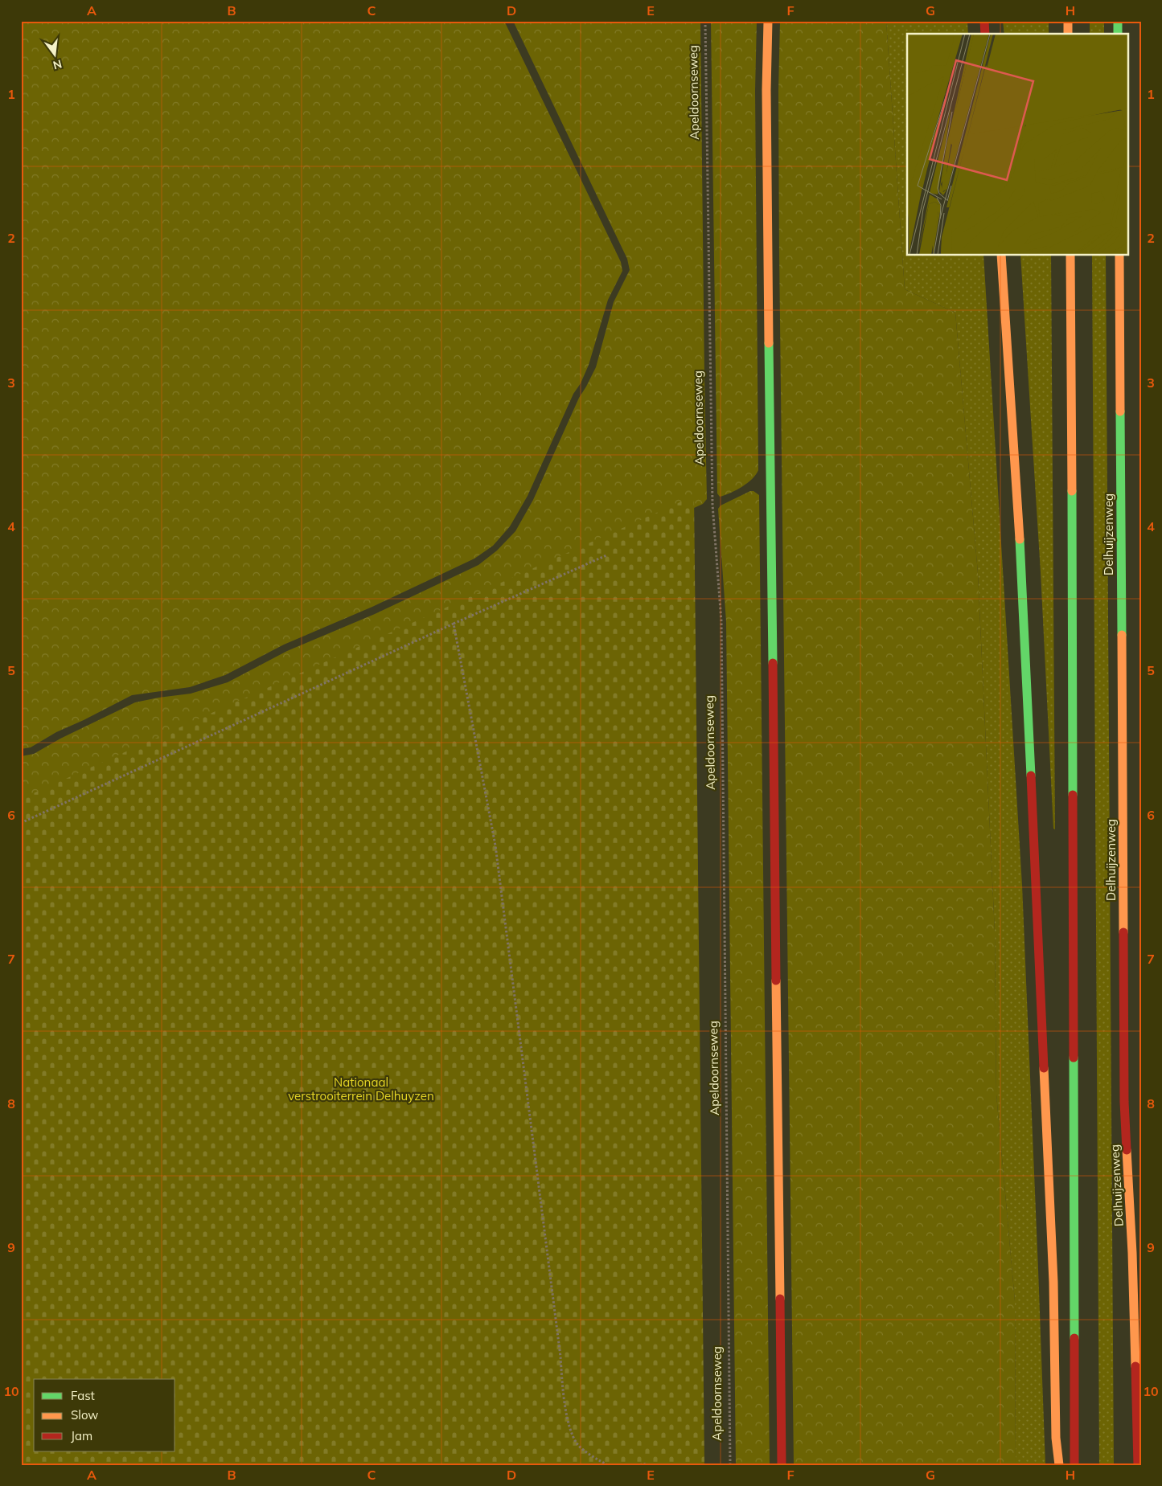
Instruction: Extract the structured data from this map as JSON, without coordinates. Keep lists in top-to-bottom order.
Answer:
{
  "streets": {
    "main road": ["Delhuijzenweg"],
    "path": ["Apeldoornseweg"]
  },
  "parks": ["Nationaal verstrooiterrein Delhuyzen"],
  "legend": ["Fast", "Slow", "Jam"],
  "north": "bottom",
  "grid": {
    "columns": [
      "A",
      "B",
      "C",
      "D",
      "E",
      "F",
      "G",
      "H"
    ],
    "rows": [
      "1",
      "2",
      "3",
      "4",
      "5",
      "6",
      "7",
      "8",
      "9",
      "10"
    ]
  }
}
